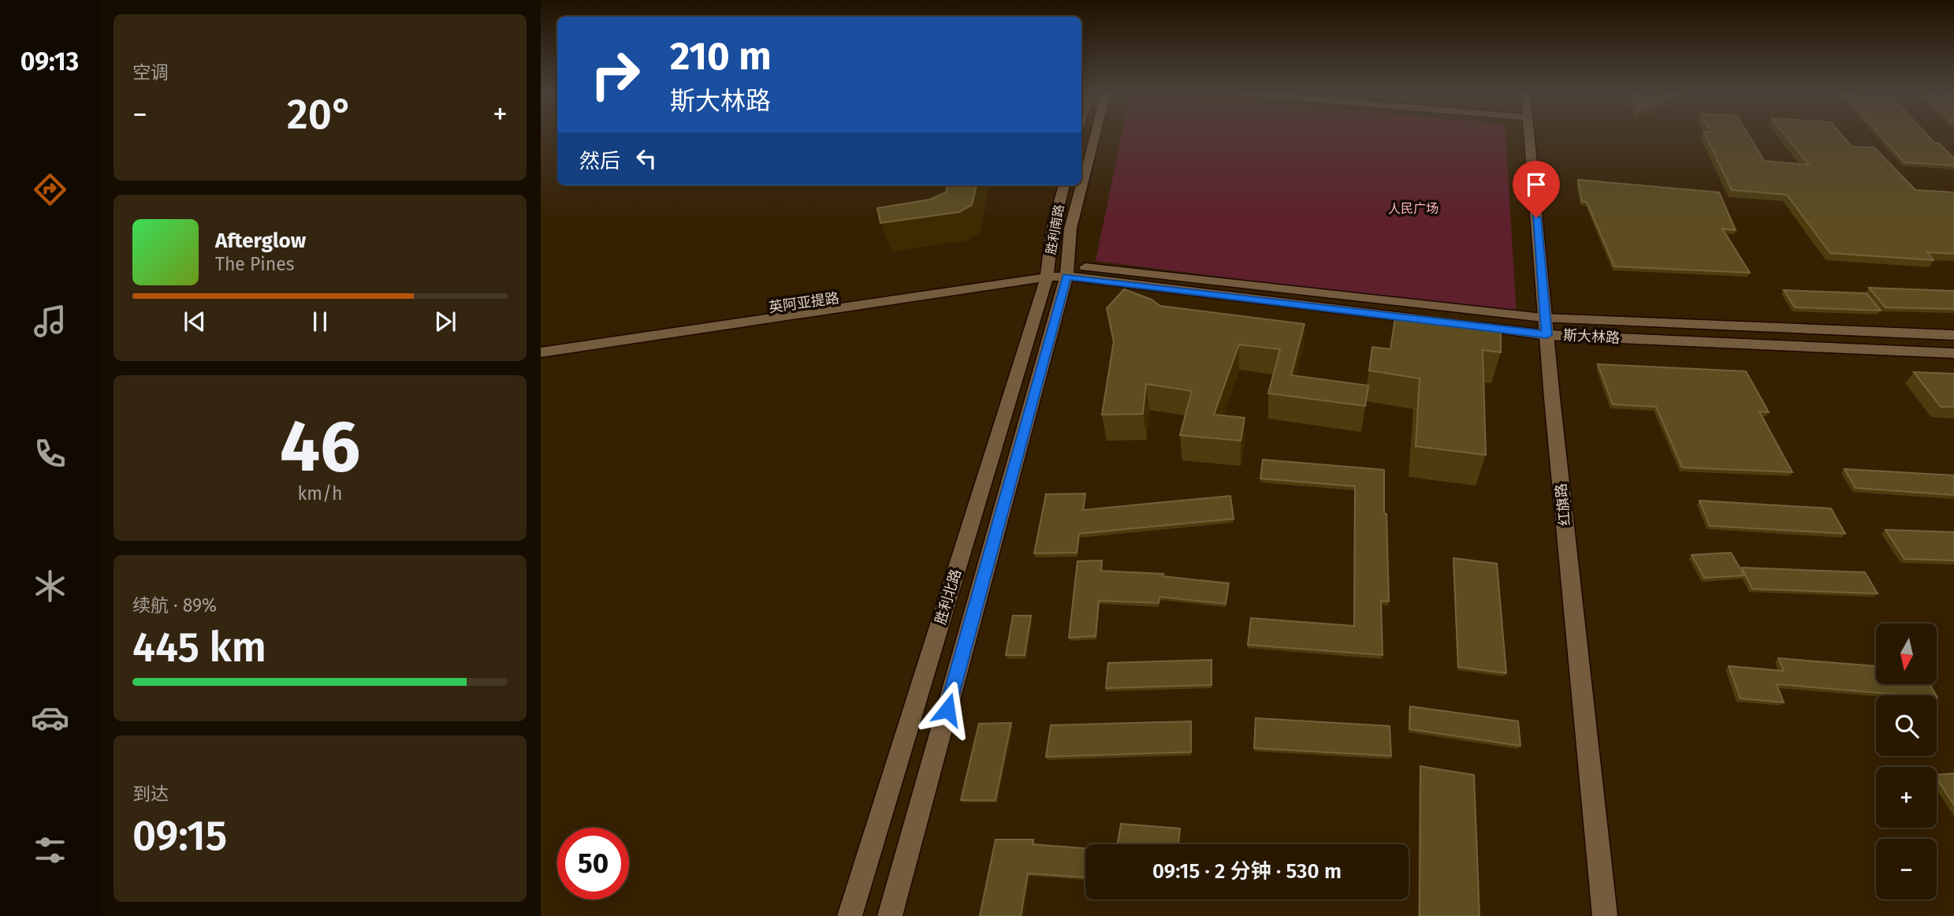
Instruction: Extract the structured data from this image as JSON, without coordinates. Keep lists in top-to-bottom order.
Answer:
{
  "streets": {
    "main road": [
      "胜利南路",
      "英阿亚提路",
      "斯大林路",
      "红旗路",
      "胜利北路"
    ]
  },
  "crossings": [
    ["胜利南路", "英阿亚提路"],
    ["胜利南路", "斯大林路"],
    ["胜利南路", "胜利北路"],
    ["英阿亚提路", "斯大林路"],
    ["英阿亚提路", "胜利北路"],
    ["斯大林路", "红旗路"],
    ["斯大林路", "胜利北路"]
  ],
  "parks": ["人民广场"],
  "north": "bottom",
  "page": {
    "tabs": "09:13",
    "tile": [
      "空调",
      ["46", "km/h"],
      ["续航 · 89%", "445 km"],
      ["到达", "09:15"]
    ],
    "turn": ["210 m", "斯大林路"],
    "heat": ["−", "20°", "+"],
    "then": "然后",
    "song": ["Afterglow", "The Pines"],
    "map_buttons": ["+", "−"],
    "limit": "50",
    "trip": "09:15 · 2 分钟 · 530 m"
  }
}
